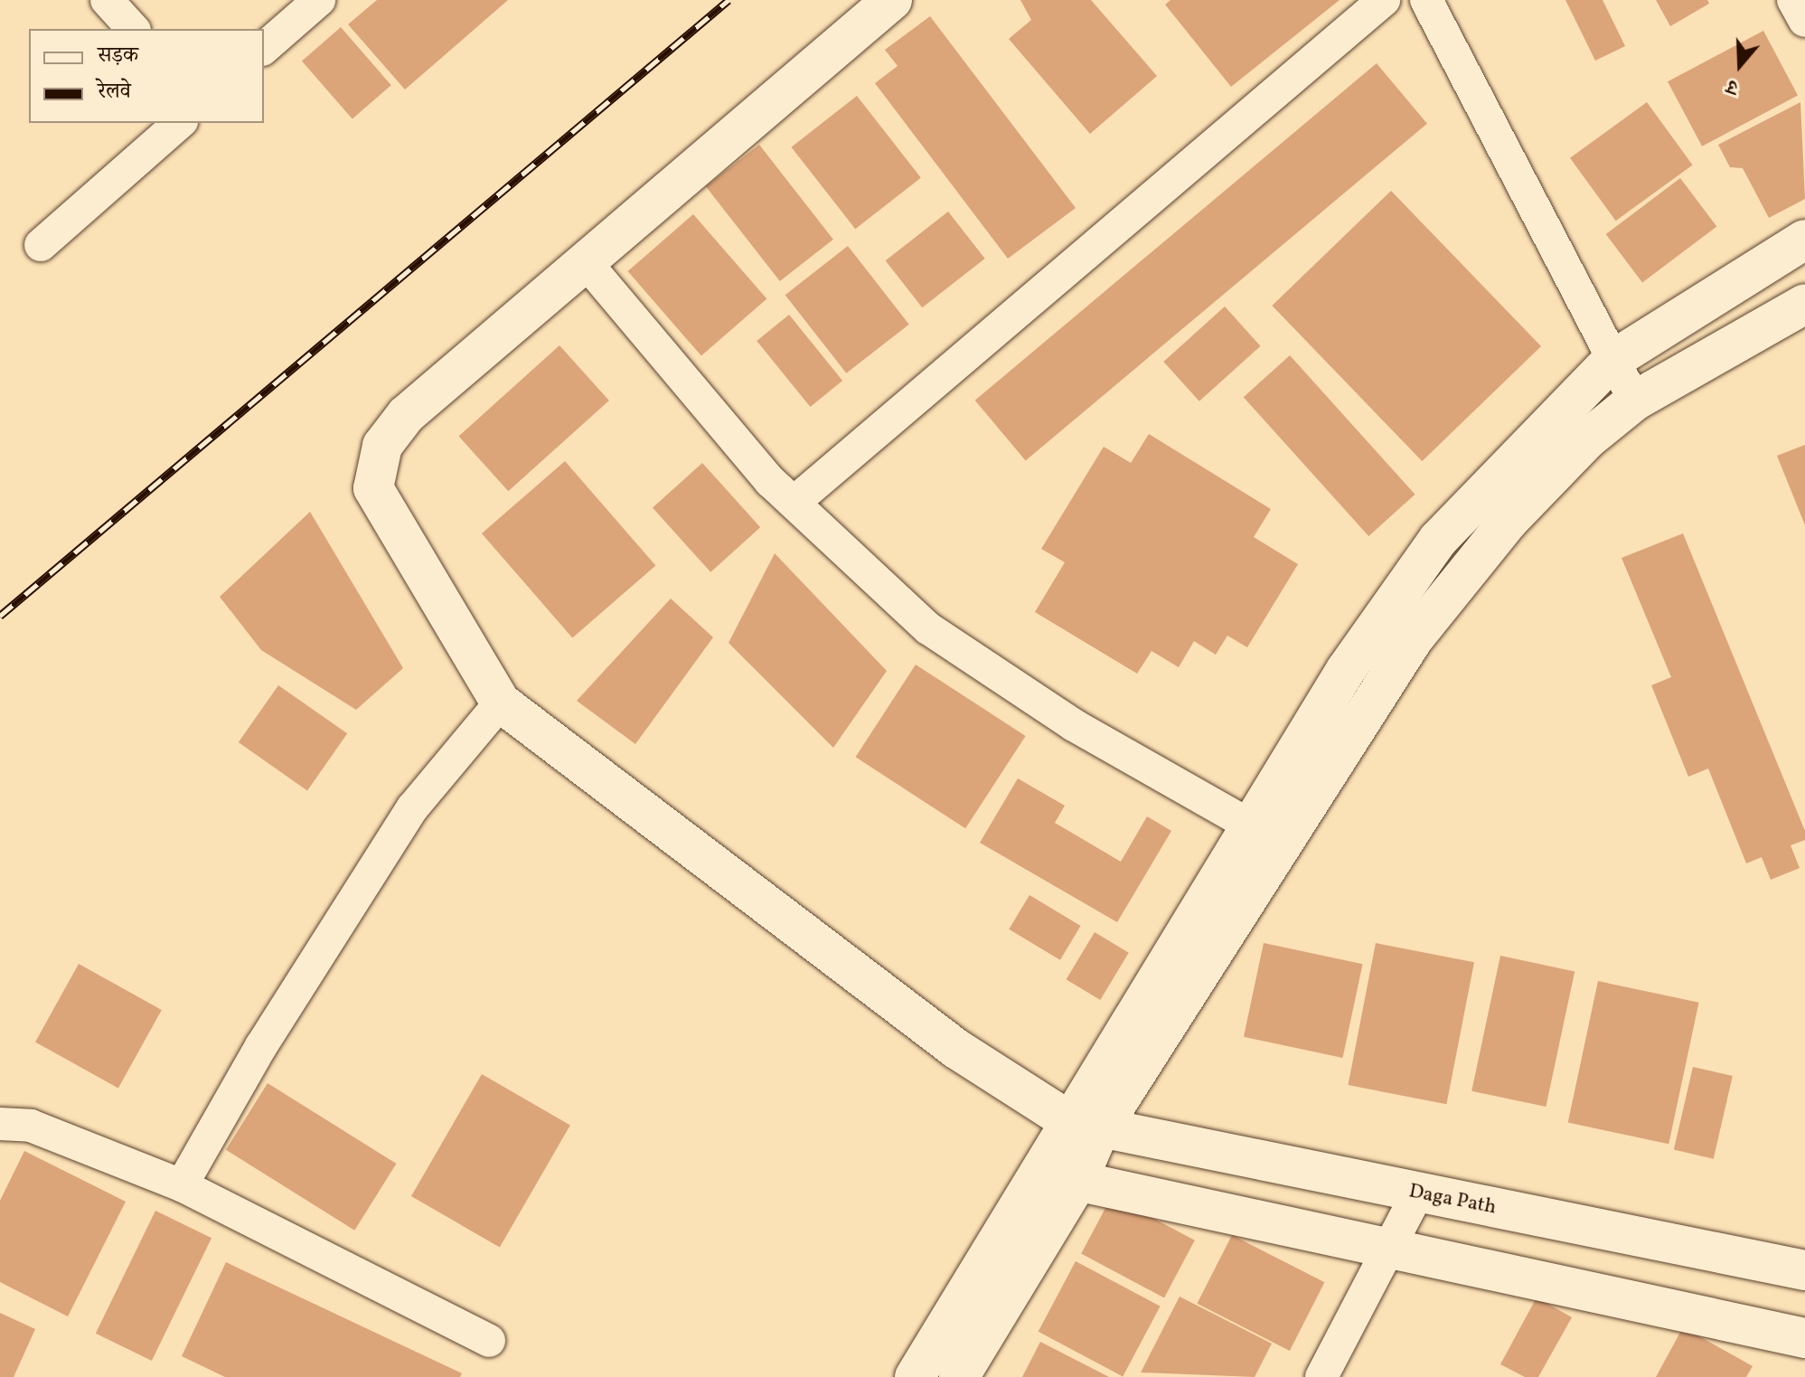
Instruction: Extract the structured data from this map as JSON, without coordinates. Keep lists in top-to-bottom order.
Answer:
{
  "streets": {
    "street": ["Daga Path"]
  },
  "legend": ["सड़क", "रेलवे"],
  "north": "bottom"
}
